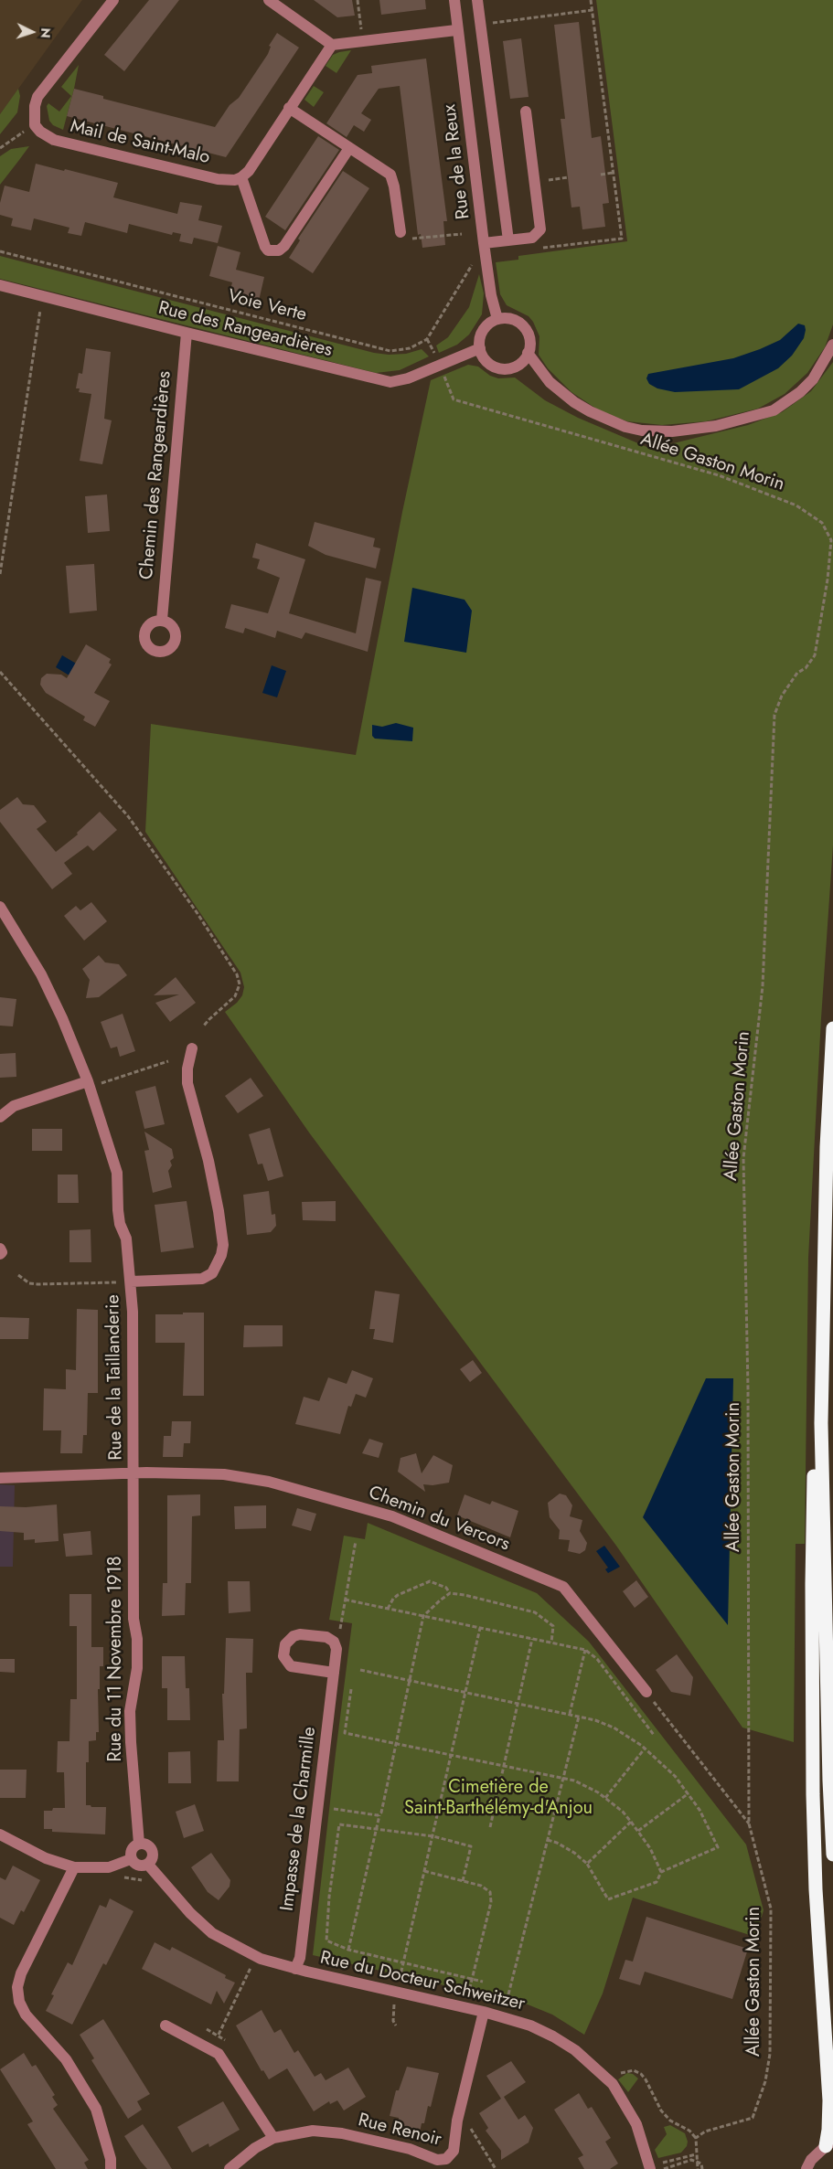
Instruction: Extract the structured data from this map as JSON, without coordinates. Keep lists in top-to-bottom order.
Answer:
{
  "streets": {
    "street": [
      "Mail de Saint-Malo",
      "Rue de la Reux",
      "Rue des Rangeardières",
      "Chemin des Rangeardières",
      "Rue de la Taillanderie",
      "Chemin du Vercors",
      "Rue du 11 Novembre 1918",
      "Impasse de la Charmille",
      "Rue du Docteur Schweitzer",
      "Rue Renoir"
    ],
    "path": ["Voie Verte", "Allée Gaston Morin"]
  },
  "crossings": [
    ["Rue de la Reux", "Voie Verte"],
    ["Rue de la Reux", "Rue des Rangeardières"],
    ["Rue des Rangeardières", "Chemin des Rangeardières"],
    ["Rue de la Taillanderie", "Chemin du Vercors"],
    ["Rue de la Taillanderie", "Rue du 11 Novembre 1918"],
    ["Chemin du Vercors", "Rue du 11 Novembre 1918"],
    ["Rue du 11 Novembre 1918", "Rue du Docteur Schweitzer"],
    ["Impasse de la Charmille", "Rue du Docteur Schweitzer"],
    ["Rue du Docteur Schweitzer", "Rue Renoir"]
  ],
  "parks": ["Cimetière de Saint-Barthélémy-d'Anjou"],
  "north": "right"
}
